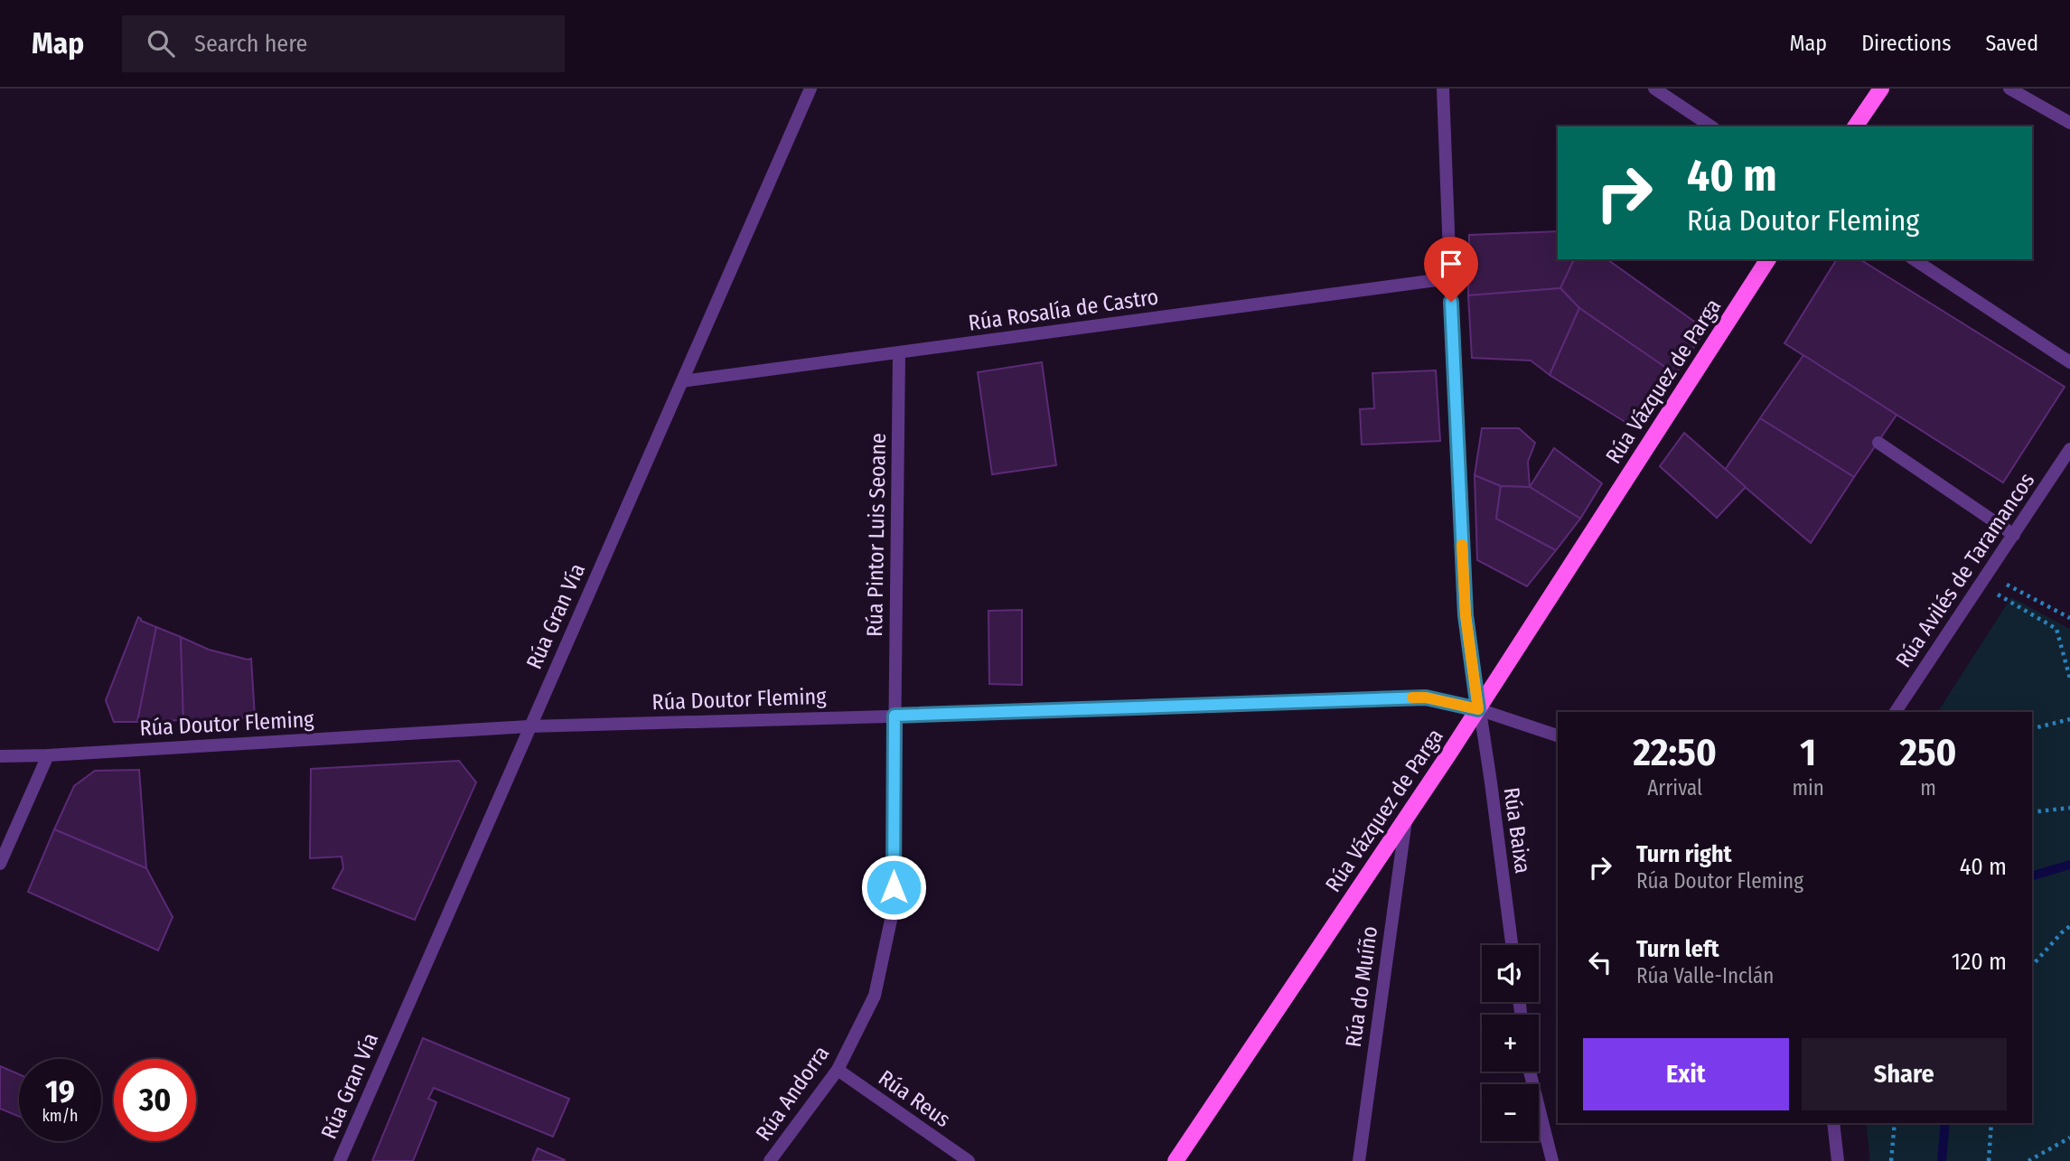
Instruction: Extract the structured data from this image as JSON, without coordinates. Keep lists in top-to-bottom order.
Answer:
{
  "streets": {
    "main road": ["Rúa Vázquez de Parga"],
    "street": [
      "Rúa Rosalía de Castro",
      "Rúa Pintor Luis Seoane",
      "Rúa Avilés de Taramancos",
      "Rúa Gran Vía",
      "Rúa Doutor Fleming",
      "Rúa Baixa",
      "Rúa do Muíño",
      "Rúa Andorra",
      "Rúa Reus"
    ]
  },
  "crossings": [
    ["Rúa Rosalía de Castro", "Rúa Pintor Luis Seoane"],
    ["Rúa Rosalía de Castro", "Rúa Gran Vía"],
    ["Rúa Rosalía de Castro", "Rúa Baixa"],
    ["Rúa Vázquez de Parga", "Rúa Doutor Fleming"],
    ["Rúa Vázquez de Parga", "Rúa Baixa"],
    ["Rúa Vázquez de Parga", "Rúa do Muíño"],
    ["Rúa Pintor Luis Seoane", "Rúa Doutor Fleming"],
    ["Rúa Pintor Luis Seoane", "Rúa Andorra"],
    ["Rúa Gran Vía", "Rúa Doutor Fleming"],
    ["Rúa Doutor Fleming", "Rúa Baixa"],
    ["Rúa Doutor Fleming", "Rúa Andorra"],
    ["Rúa Andorra", "Rúa Reus"]
  ],
  "page": {
    "header": "Map",
    "search": "Search here",
    "nav": ["Map", "Directions", "Saved"],
    "turn": ["40 m", "Rúa Doutor Fleming"],
    "eta": [
      "22:50",
      "Arrival",
      "1",
      "min",
      "250",
      "m"
    ],
    "list": [
      {
        "name": "Turn right",
        "note": "Rúa Doutor Fleming",
        "value": "40 m"
      },
      {
        "name": "Turn left",
        "note": "Rúa Valle-Inclán",
        "value": "120 m"
      }
    ],
    "map_buttons": ["+", "−"],
    "buttons": ["Exit", "Share"],
    "speed": "19 km/h",
    "limit": "30"
  }
}
